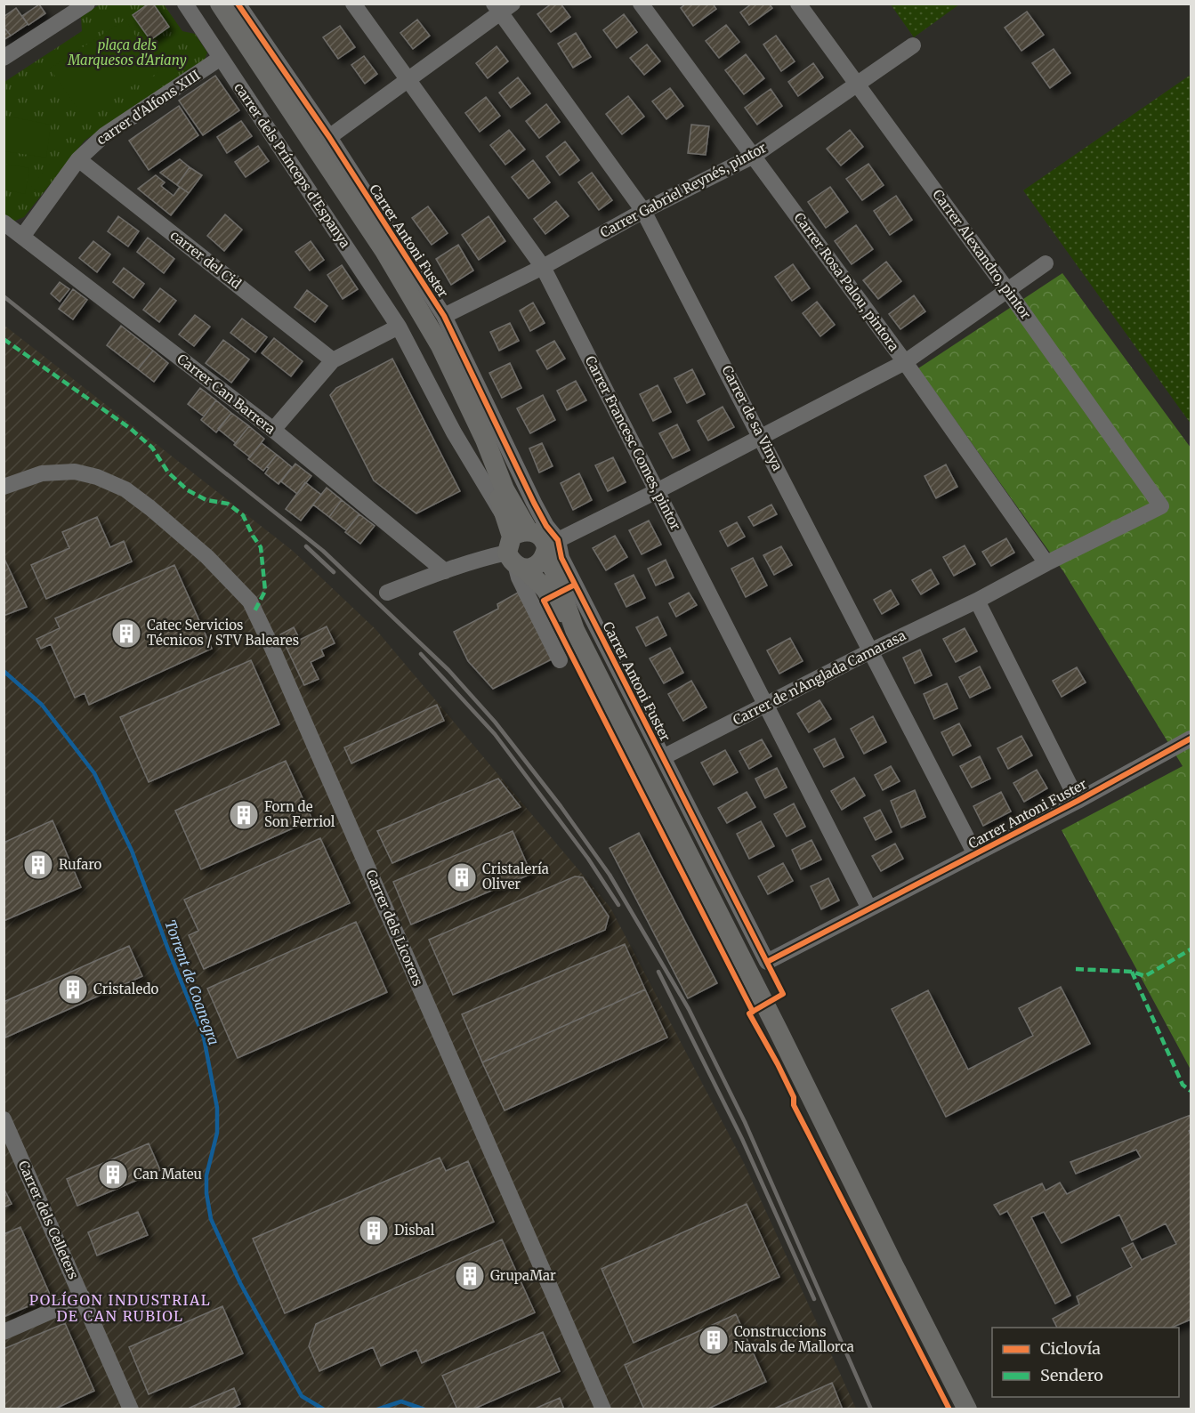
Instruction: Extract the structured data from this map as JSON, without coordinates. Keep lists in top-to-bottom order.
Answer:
{
  "streets": {
    "street": [
      "carrer d'Alfons XIII",
      "carrer dels Prínceps d'Espanya",
      "Carrer Gabriel Reynés, pintor",
      "Carrer Antoni Fuster",
      "Carrer Alexandro, pintor",
      "carrer del Cid",
      "Carrer Rosa Palou, pintora",
      "Carrer Can Barrera",
      "Carrer de sa Vinya",
      "Carrer Francesc Comes, pintor",
      "Carrer de n'Anglada Camarasa",
      "Carrer dels Licorers",
      "Carrer dels Celleters"
    ]
  },
  "crossings": [
    ["carrer d'Alfons XIII", "carrer dels Prínceps d'Espanya"],
    ["carrer d'Alfons XIII", "carrer del Cid"],
    ["carrer d'Alfons XIII", "Carrer Can Barrera"],
    ["Carrer Gabriel Reynés, pintor", "Carrer Antoni Fuster"],
    ["Carrer Gabriel Reynés, pintor", "Carrer Alexandro, pintor"],
    ["Carrer Gabriel Reynés, pintor", "Carrer Rosa Palou, pintora"],
    ["Carrer Gabriel Reynés, pintor", "Carrer de sa Vinya"],
    ["Carrer Gabriel Reynés, pintor", "Carrer Francesc Comes, pintor"],
    ["Carrer Antoni Fuster", "Carrer de sa Vinya"],
    ["Carrer Antoni Fuster", "Carrer Francesc Comes, pintor"],
    ["Carrer Antoni Fuster", "Carrer de n'Anglada Camarasa"],
    ["Carrer Alexandro, pintor", "Carrer de n'Anglada Camarasa"],
    ["Carrer Rosa Palou, pintora", "Carrer de n'Anglada Camarasa"],
    ["Carrer de sa Vinya", "Carrer de n'Anglada Camarasa"],
    ["Carrer Francesc Comes, pintor", "Carrer de n'Anglada Camarasa"]
  ],
  "districts": ["POLÍGON INDUSTRIAL DE CAN RUBIOL"],
  "water": ["Torrent de Coanegra"],
  "parks": ["plaça dels Marquesos d'Ariany"],
  "places": {
    "building": [
      "Catec Servicios Técnicos / STV Baleares",
      "Forn de Son Ferriol",
      "Rufaro",
      "Cristalería Oliver",
      "Cristaledo",
      "Can Mateu",
      "Disbal",
      "GrupaMar",
      "Construccions Navals de Mallorca"
    ]
  },
  "legend": ["Ciclovía", "Sendero"]
}
